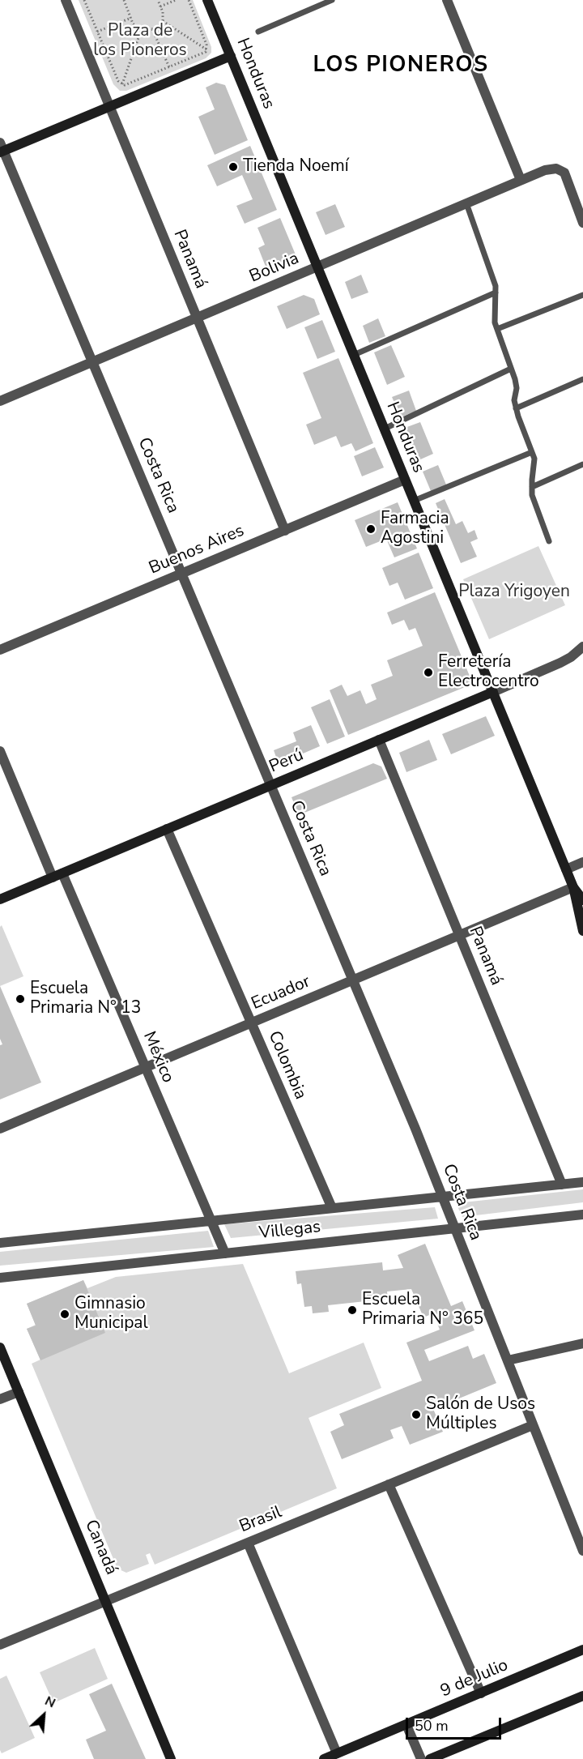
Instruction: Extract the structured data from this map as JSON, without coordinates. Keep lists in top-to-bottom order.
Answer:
{
  "streets": {
    "main road": [
      "Honduras",
      "Perú",
      "Canadá",
      "9 de Julio"
    ],
    "street": [
      "Panamá",
      "Bolivia",
      "Costa Rica",
      "Buenos Aires",
      "Ecuador",
      "México",
      "Colombia",
      "Villegas",
      "Brasil"
    ]
  },
  "crossings": [
    ["Honduras", "Bolivia"],
    ["Honduras", "Buenos Aires"],
    ["Honduras", "Perú"],
    ["Honduras", "Ecuador"],
    ["Panamá", "Bolivia"],
    ["Panamá", "Buenos Aires"],
    ["Panamá", "Perú"],
    ["Panamá", "Ecuador"],
    ["Panamá", "Villegas"],
    ["Bolivia", "Costa Rica"],
    ["Costa Rica", "Buenos Aires"],
    ["Costa Rica", "Perú"],
    ["Costa Rica", "Ecuador"],
    ["Costa Rica", "Villegas"],
    ["Costa Rica", "Brasil"],
    ["Perú", "México"],
    ["Perú", "Colombia"],
    ["Ecuador", "México"],
    ["Ecuador", "Colombia"],
    ["México", "Villegas"],
    ["Colombia", "Villegas"],
    ["Brasil", "Canadá"]
  ],
  "districts": ["LOS PIONEROS"],
  "parks": ["Plaza de los Pioneros", "Plaza Yrigoyen"],
  "places": [
    "Tienda Noemí",
    "Farmacia Agostini",
    "Ferretería Electrocentro",
    "Escuela Primaria N° 13",
    "Escuela Primaria N° 365",
    "Gimnasio Municipal",
    "Salón de Usos Múltiples"
  ],
  "scale_bar": "50 m",
  "north": "top right"
}
